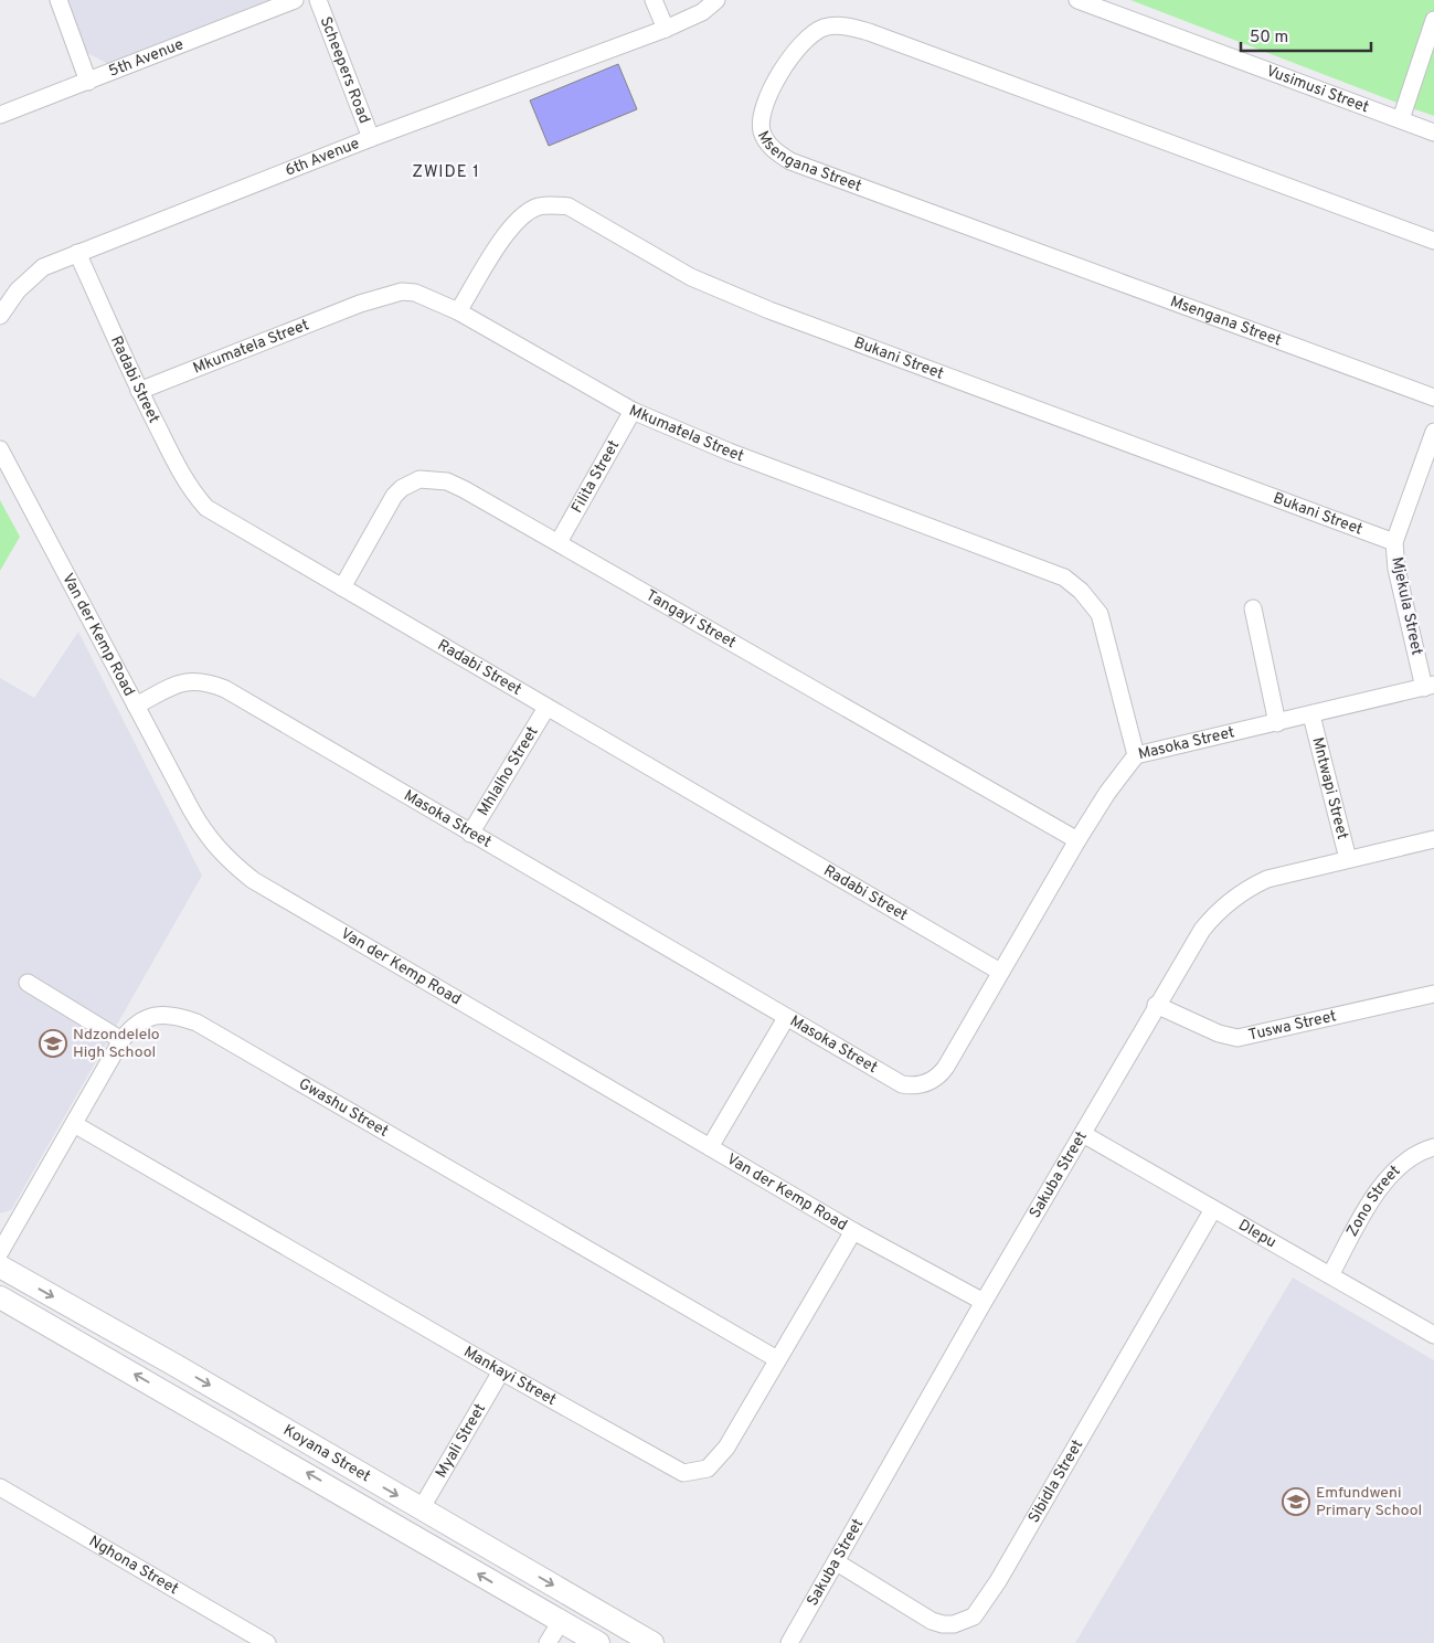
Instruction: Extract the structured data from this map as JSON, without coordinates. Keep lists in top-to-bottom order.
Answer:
{
  "streets": {
    "main road": ["Koyana Street"],
    "street": [
      "5th Avenue",
      "Scheepers Road",
      "Vusimusi Street",
      "6th Avenue",
      "Msengana Street",
      "Mkumatela Street",
      "Bukani Street",
      "Radabi Street",
      "Filita Street",
      "Mjekula Street",
      "Tangayi Street",
      "Van der Kemp Road",
      "Masoka Street",
      "Mhlalho Street",
      "Mntwapi Street",
      "Tuswa Street",
      "Gwashu Street",
      "Sakuba Street",
      "Zono Street",
      "Dlepu",
      "Mankayi Street",
      "Myali Street",
      "Sibidla Street",
      "Nghona Street"
    ]
  },
  "crossings": [
    ["Scheepers Road", "6th Avenue"],
    ["6th Avenue", "Radabi Street"],
    ["Mkumatela Street", "Bukani Street"],
    ["Mkumatela Street", "Radabi Street"],
    ["Mkumatela Street", "Filita Street"],
    ["Mkumatela Street", "Masoka Street"],
    ["Bukani Street", "Mjekula Street"],
    ["Radabi Street", "Tangayi Street"],
    ["Radabi Street", "Masoka Street"],
    ["Radabi Street", "Mhlalho Street"],
    ["Filita Street", "Tangayi Street"],
    ["Mjekula Street", "Masoka Street"],
    ["Tangayi Street", "Masoka Street"],
    ["Van der Kemp Road", "Masoka Street"],
    ["Van der Kemp Road", "Sakuba Street"],
    ["Van der Kemp Road", "Mankayi Street"],
    ["Masoka Street", "Mhlalho Street"],
    ["Masoka Street", "Mntwapi Street"],
    ["Mntwapi Street", "Sakuba Street"],
    ["Tuswa Street", "Sakuba Street"],
    ["Gwashu Street", "Mankayi Street"],
    ["Sakuba Street", "Dlepu"],
    ["Sakuba Street", "Sibidla Street"],
    ["Zono Street", "Dlepu"],
    ["Dlepu", "Sibidla Street"],
    ["Mankayi Street", "Myali Street"],
    ["Myali Street", "Koyana Street"]
  ],
  "districts": ["ZWIDE 1"],
  "places": {
    "school or university": ["Ndzondelelo High School", "Emfundweni Primary School"]
  },
  "scale_bar": "50 m"
}
